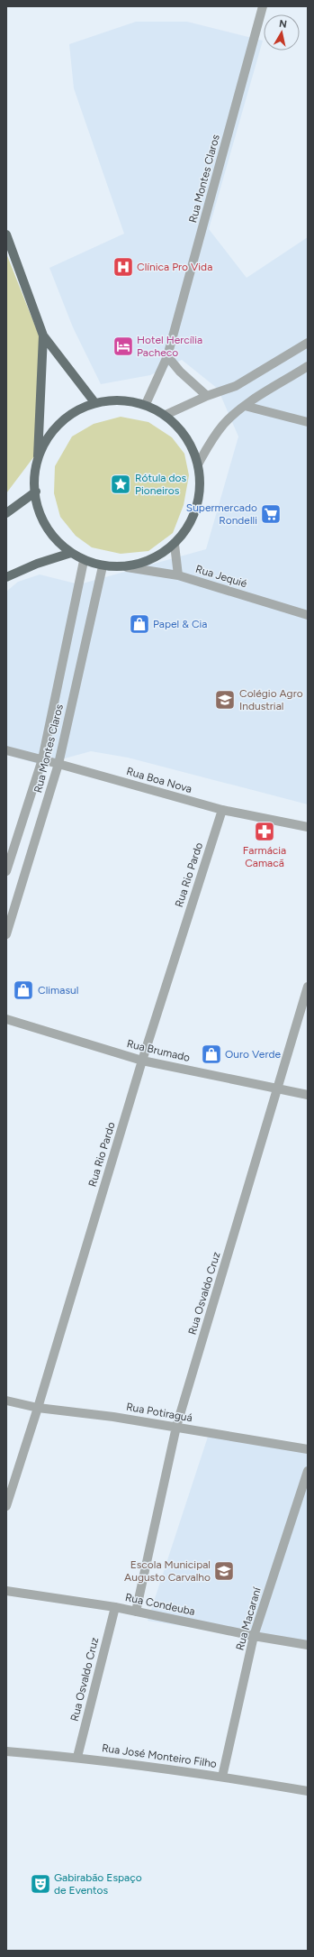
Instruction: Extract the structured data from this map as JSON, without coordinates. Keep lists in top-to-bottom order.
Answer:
{
  "streets": {
    "street": [
      "Rua Montes Claros",
      "Rua Jequié",
      "Rua Boa Nova",
      "Rua Rio Pardo",
      "Rua Brumado",
      "Rua Osvaldo Cruz",
      "Rua Potiraguá",
      "Rua Condeuba",
      "Rua Macaraní",
      "Rua José Monteiro Filho"
    ]
  },
  "crossings": [
    ["Rua Montes Claros", "Rua Boa Nova"],
    ["Rua Boa Nova", "Rua Rio Pardo"],
    ["Rua Rio Pardo", "Rua Brumado"],
    ["Rua Rio Pardo", "Rua Potiraguá"],
    ["Rua Brumado", "Rua Osvaldo Cruz"],
    ["Rua Osvaldo Cruz", "Rua Potiraguá"],
    ["Rua Osvaldo Cruz", "Rua Condeuba"],
    ["Rua Osvaldo Cruz", "Rua José Monteiro Filho"],
    ["Rua Condeuba", "Rua Macaraní"],
    ["Rua Macaraní", "Rua José Monteiro Filho"]
  ],
  "places": {
    "hospital": ["Clínica Pro Vida"],
    "hotel": ["Hotel Hercília Pacheco"],
    "place": ["Rótula dos Pioneiros"],
    "supermarket": ["Supermercado Rondelli"],
    "shop": ["Papel & Cia", "Climasul", "Ouro Verde"],
    "school or university": ["Colégio Agro Industrial", "Escola Municipal Augusto Carvalho"],
    "pharmacy": ["Farmácia Camacã"],
    "theatre": ["Gabirabão Espaço de Eventos"]
  },
  "north": "top"
}
